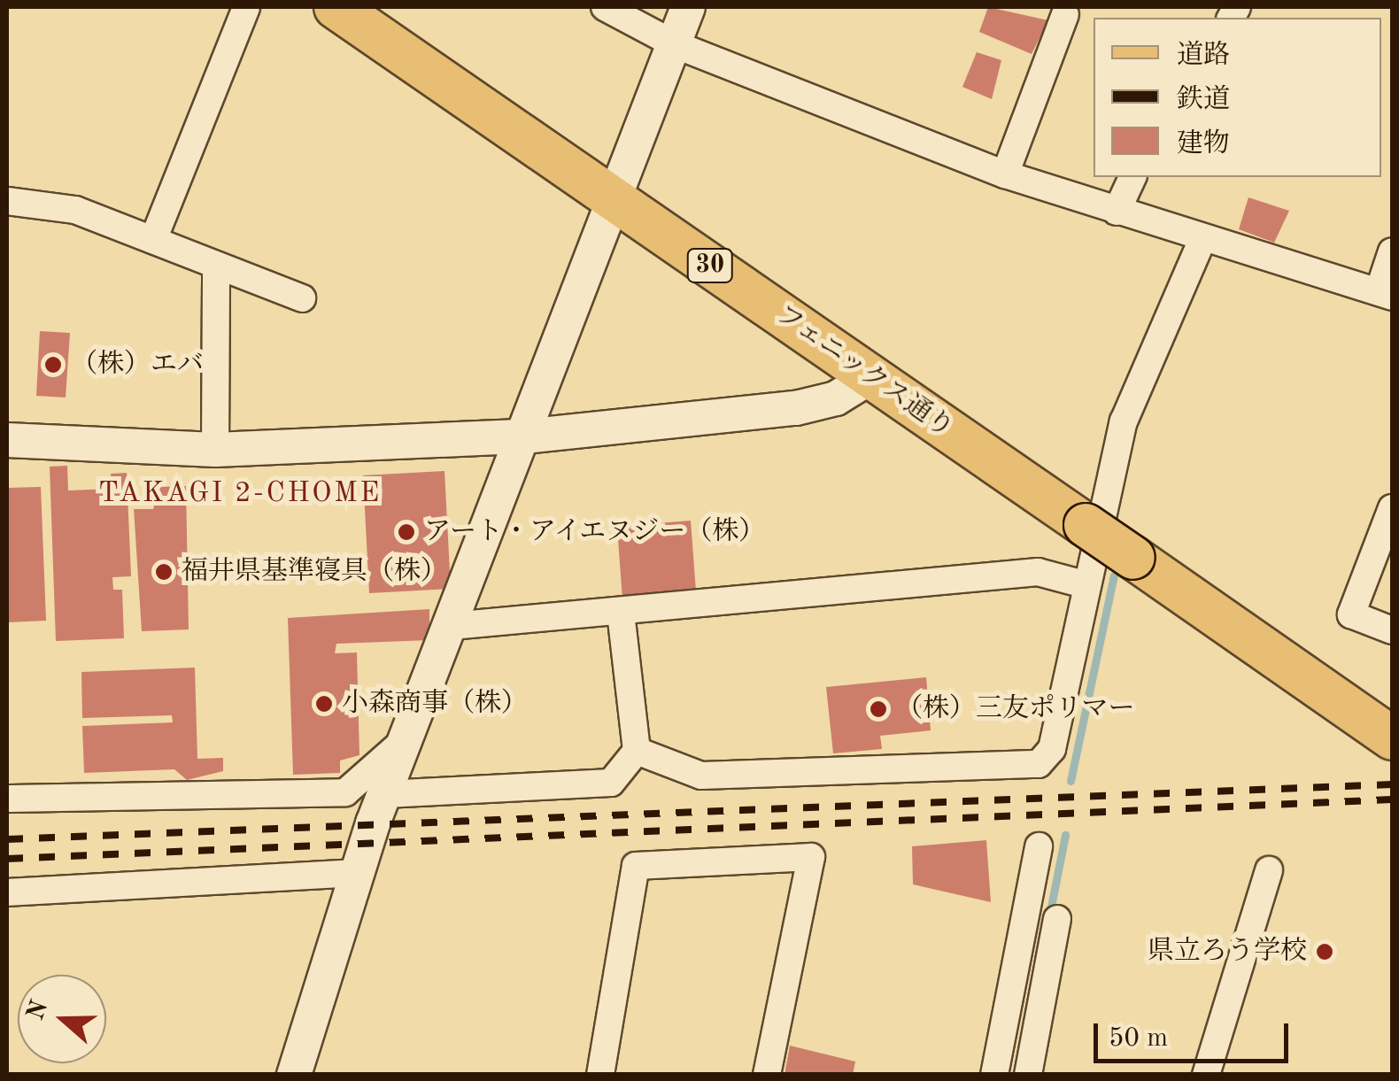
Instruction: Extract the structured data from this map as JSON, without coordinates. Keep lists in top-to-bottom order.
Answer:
{
  "streets": {
    "main road": ["30", "フェニックス通り"]
  },
  "districts": ["TAKAGI 2-CHOME"],
  "places": [
    "（株）エバ",
    "アート・アイエヌジー（株）",
    "福井県基準寝具（株）",
    "小森商事（株）",
    "（株）三友ポリマー",
    "県立ろう学校"
  ],
  "legend": ["道路", "鉄道", "建物"],
  "scale_bar": "50 m",
  "north": "left"
}
